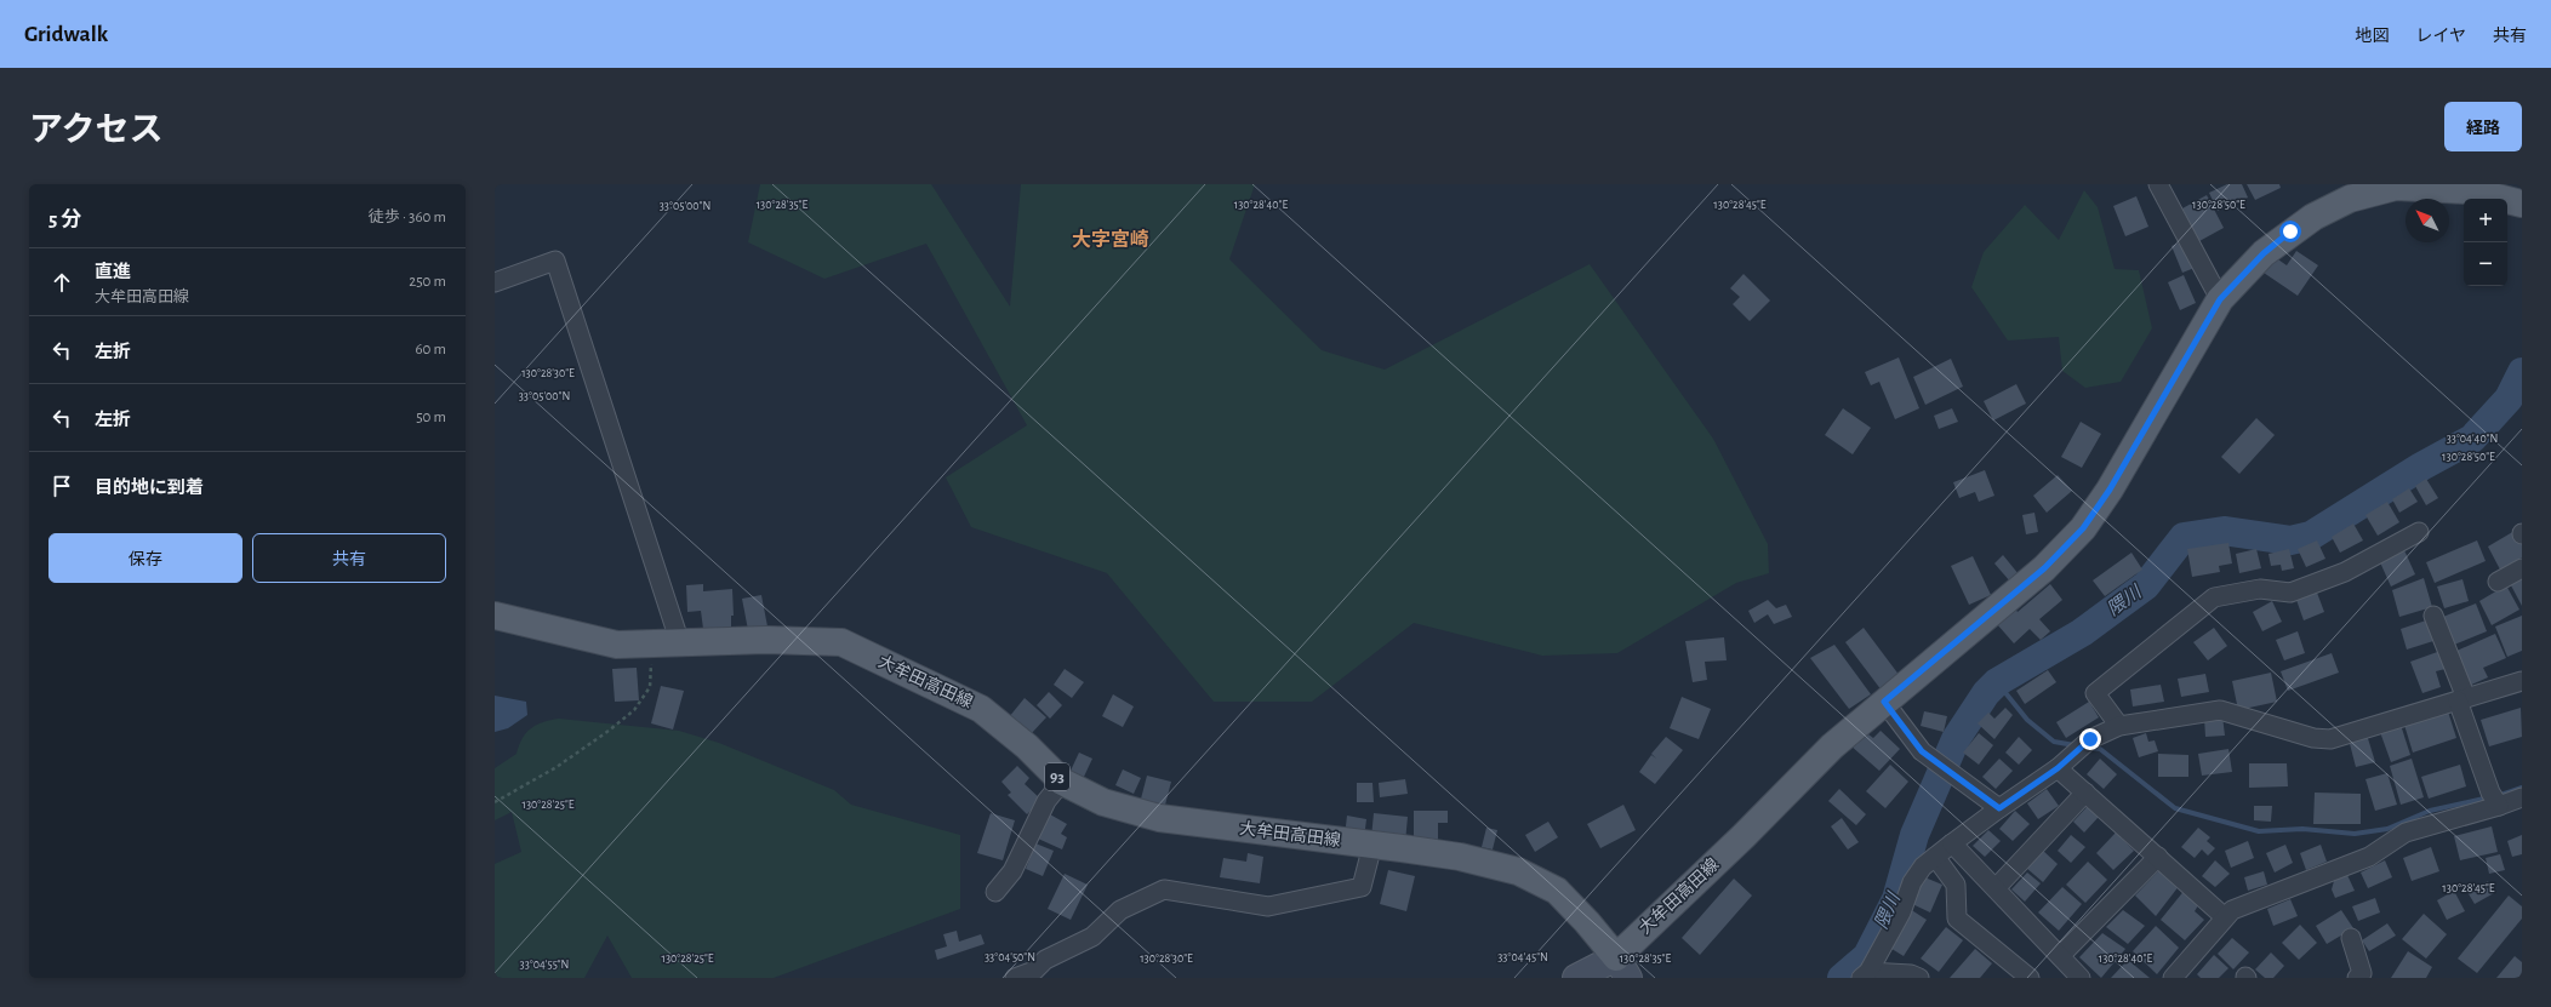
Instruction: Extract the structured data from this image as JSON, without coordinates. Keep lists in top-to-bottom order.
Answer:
{
  "streets": {
    "main road": ["大牟田高田線", "93"]
  },
  "districts": ["大字宮崎"],
  "water": ["隈川"],
  "north": "top left",
  "page": {
    "header": "Gridwalk",
    "nav": ["地図", "レイヤ", "共有"],
    "title": "アクセス",
    "buttons": [
      "経路",
      ["保存", "共有"]
    ],
    "heading": ["5 分", "徒歩 · 360 m"],
    "map_buttons": ["+", "−"],
    "list": [
      ["直進", "大牟田高田線", "250 m"],
      ["左折", "60 m"],
      ["左折", "50 m"],
      "目的地に到着"
    ]
  },
  "coordinates": [
    "130°28'35\"E",
    "130°28'40\"E",
    "130°28'45\"E",
    "130°28'50\"E",
    "33°05'00\"N",
    "130°28'30\"E",
    "33°04'40\"N",
    "130°28'25\"E",
    "33°04'50\"N",
    "33°04'45\"N",
    "33°04'55\"N"
  ]
}
